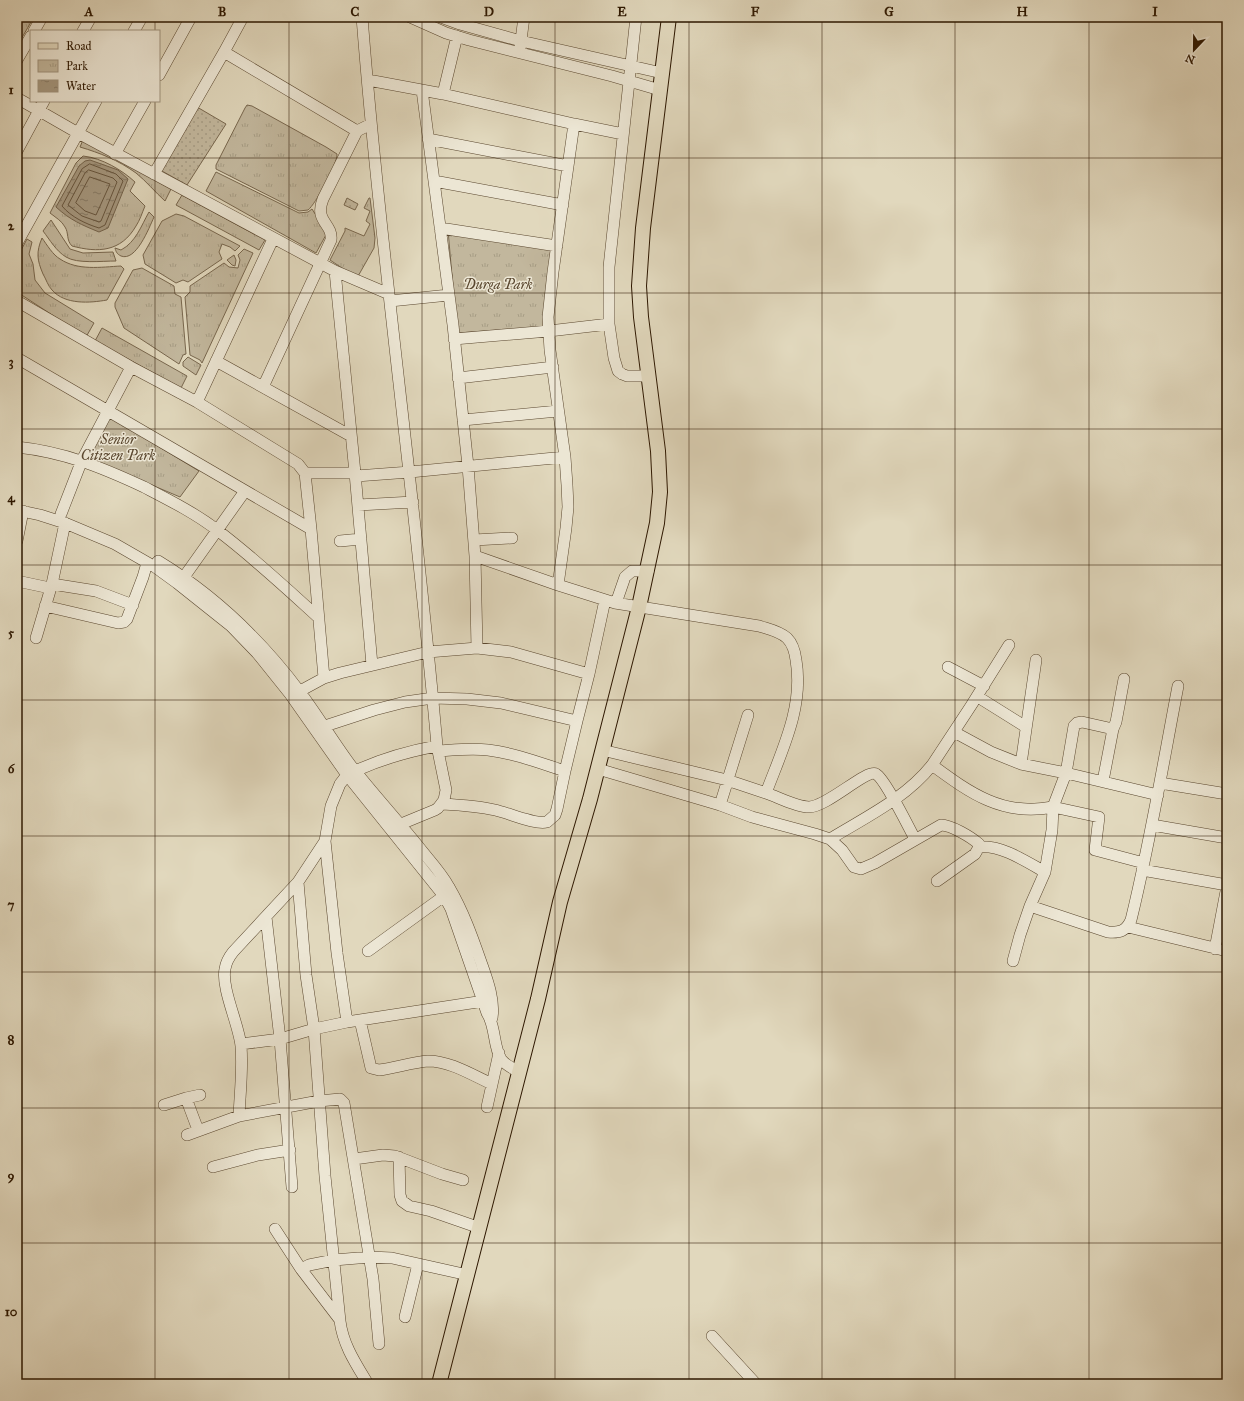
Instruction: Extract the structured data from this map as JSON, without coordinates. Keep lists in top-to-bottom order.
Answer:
{
  "parks": ["Durga Park", "Senior Citizen Park"],
  "legend": ["Road", "Park", "Water"],
  "north": "bottom",
  "grid": {
    "columns": [
      "A",
      "B",
      "C",
      "D",
      "E",
      "F",
      "G",
      "H",
      "I"
    ],
    "rows": [
      "1",
      "2",
      "3",
      "4",
      "5",
      "6",
      "7",
      "8",
      "9",
      "10"
    ]
  }
}
